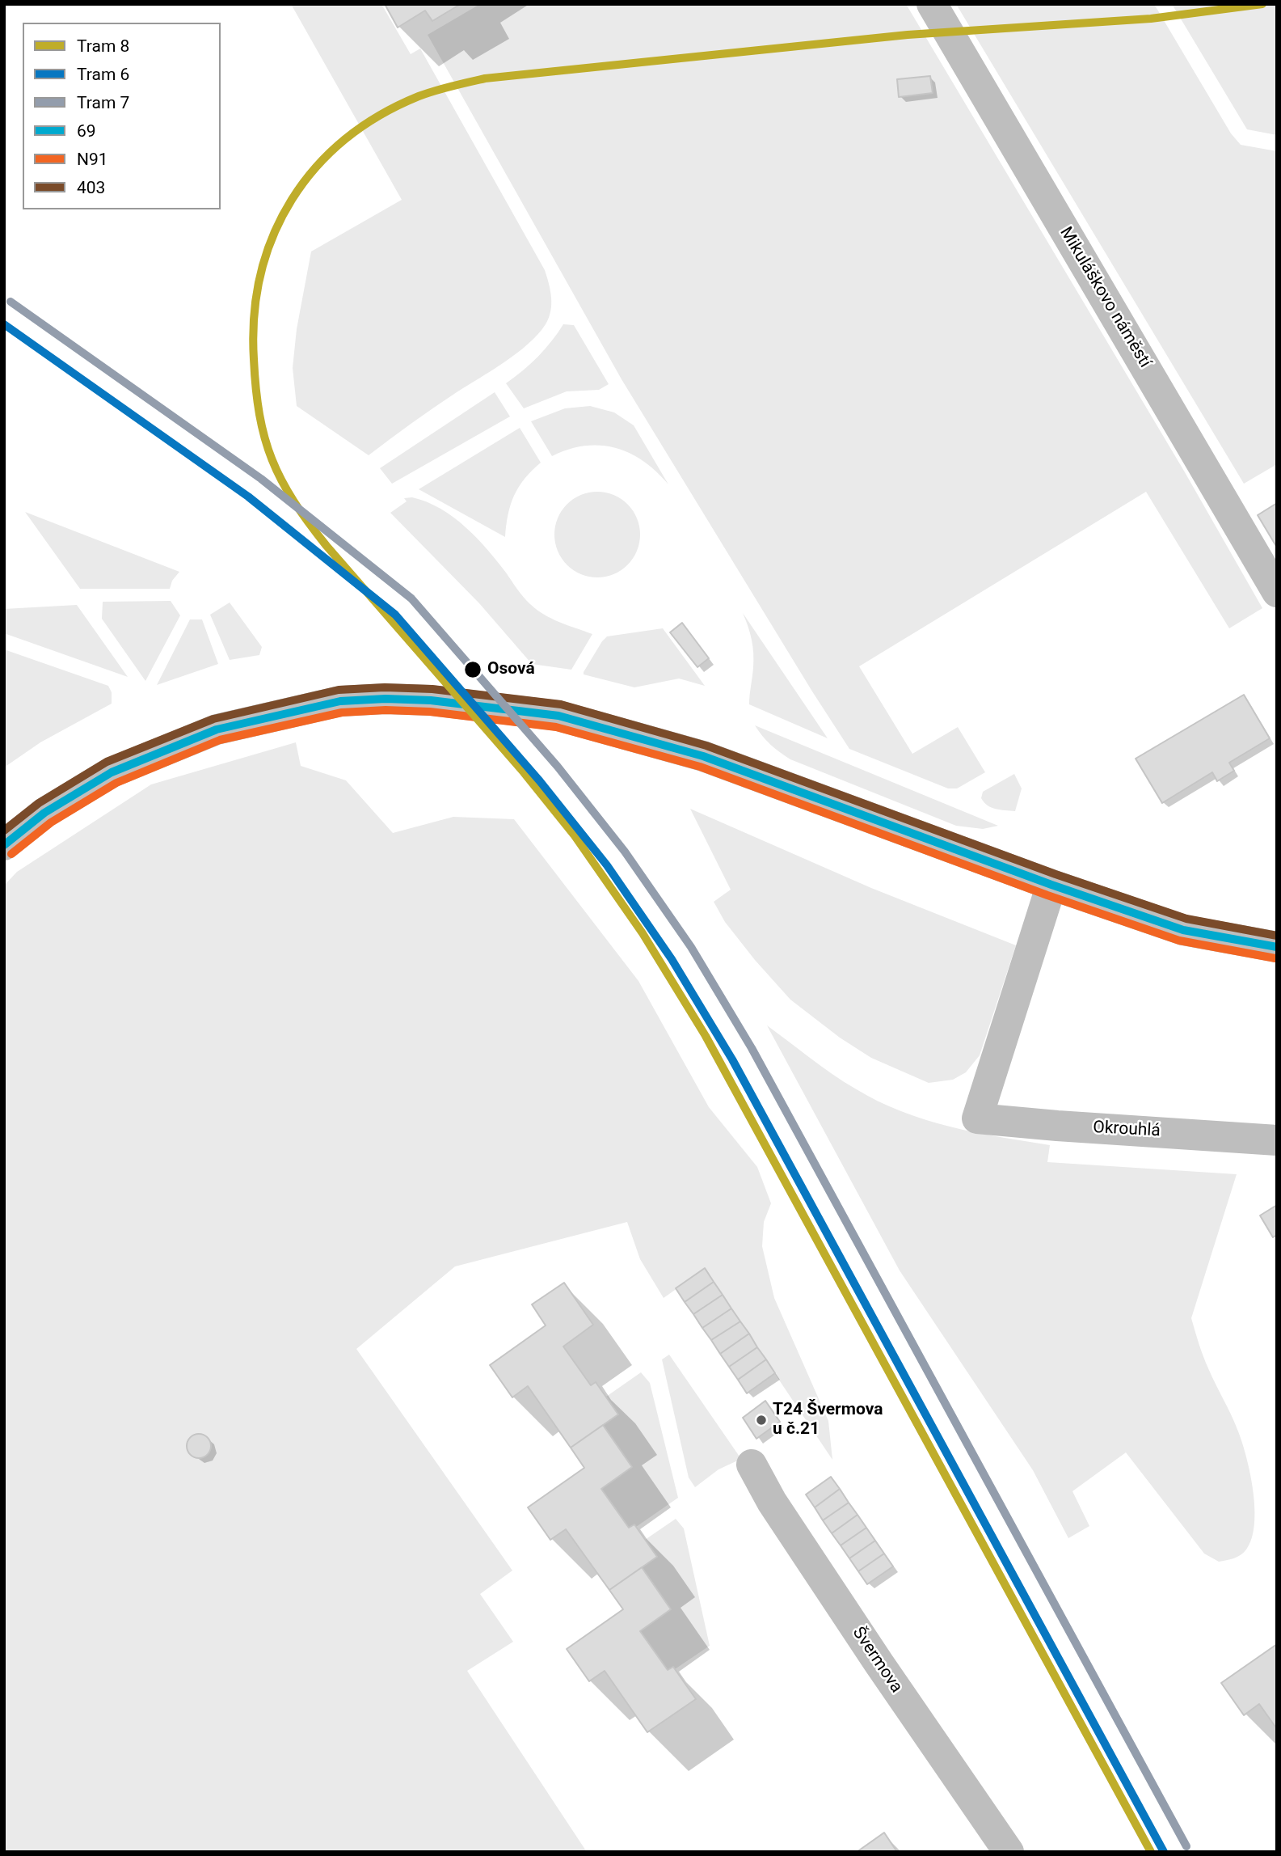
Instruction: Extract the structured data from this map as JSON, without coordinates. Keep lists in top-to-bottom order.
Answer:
{
  "streets": {
    "street": ["Mikuláškovo náměstí", "Okrouhlá", "Švermova"]
  },
  "places": ["Osová", "T24 Švermova u č.21"],
  "lines": [
    "tram line 8",
    "tram line 7",
    "tram line 6",
    "transit line 403",
    "transit line 69",
    "transit line N91"
  ],
  "legend": [
    "Tram 8",
    "Tram 6",
    "Tram 7",
    "69",
    "N91",
    "403"
  ]
}
